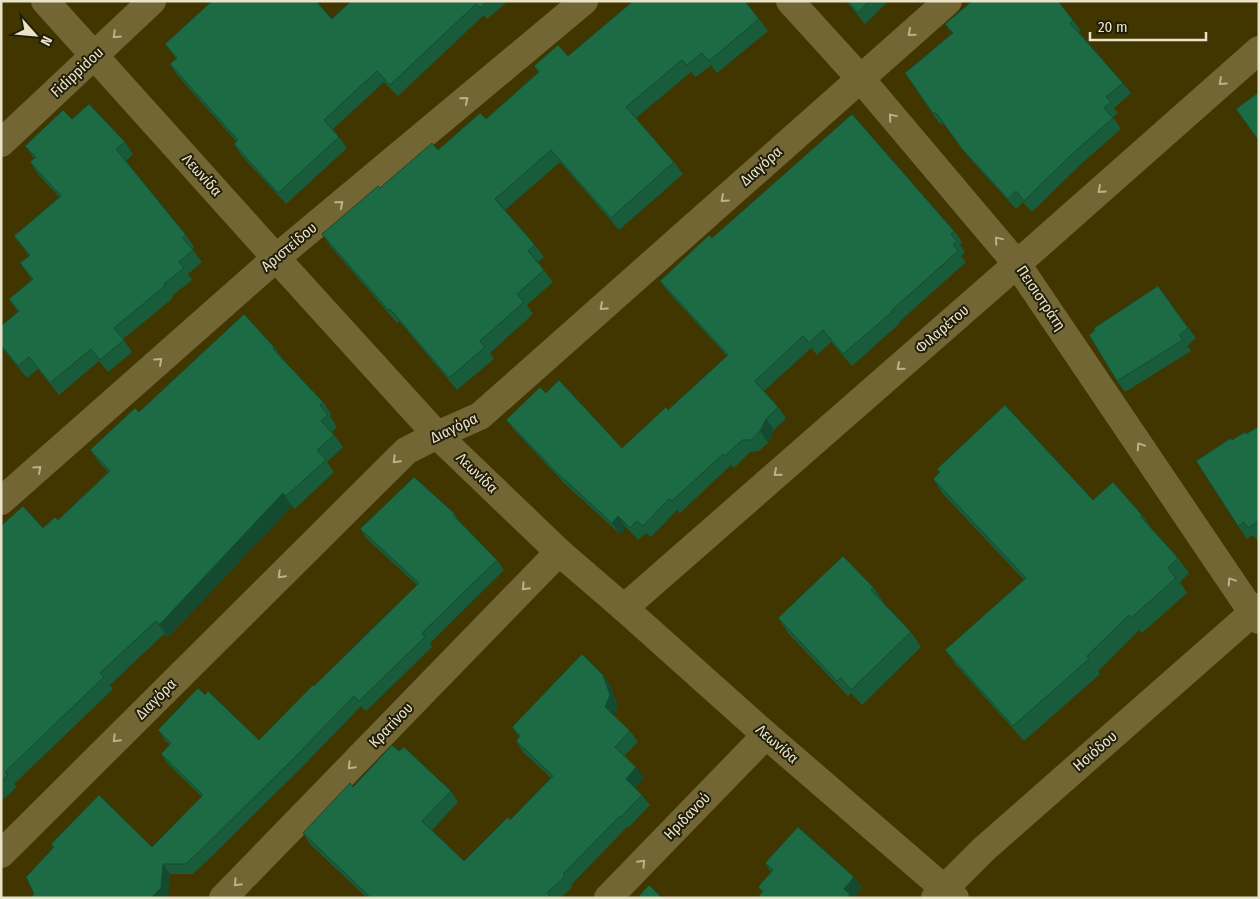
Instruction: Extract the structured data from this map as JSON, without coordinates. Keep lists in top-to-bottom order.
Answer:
{
  "streets": {
    "street": [
      "Fidippidou",
      "Διαγόρα",
      "Λεωνίδα",
      "Αριστείδου",
      "Πεισιστράτη",
      "Φιλαρέτου",
      "Κρατίνου",
      "Ησιόδου",
      "Ηριδανού"
    ]
  },
  "crossings": [
    ["Fidippidou", "Λεωνίδα"],
    ["Διαγόρα", "Λεωνίδα"],
    ["Διαγόρα", "Πεισιστράτη"],
    ["Λεωνίδα", "Αριστείδου"],
    ["Λεωνίδα", "Φιλαρέτου"],
    ["Λεωνίδα", "Κρατίνου"],
    ["Λεωνίδα", "Ησιόδου"],
    ["Λεωνίδα", "Ηριδανού"],
    ["Πεισιστράτη", "Φιλαρέτου"],
    ["Πεισιστράτη", "Ησιόδου"]
  ],
  "one_way": [
    "Fidippidou",
    "Διαγόρα",
    "Αριστείδου",
    "Πεισιστράτη",
    "Φιλαρέτου",
    "Κρατίνου",
    "Ηριδανού"
  ],
  "scale_bar": "20 m",
  "north": "bottom right"
}
